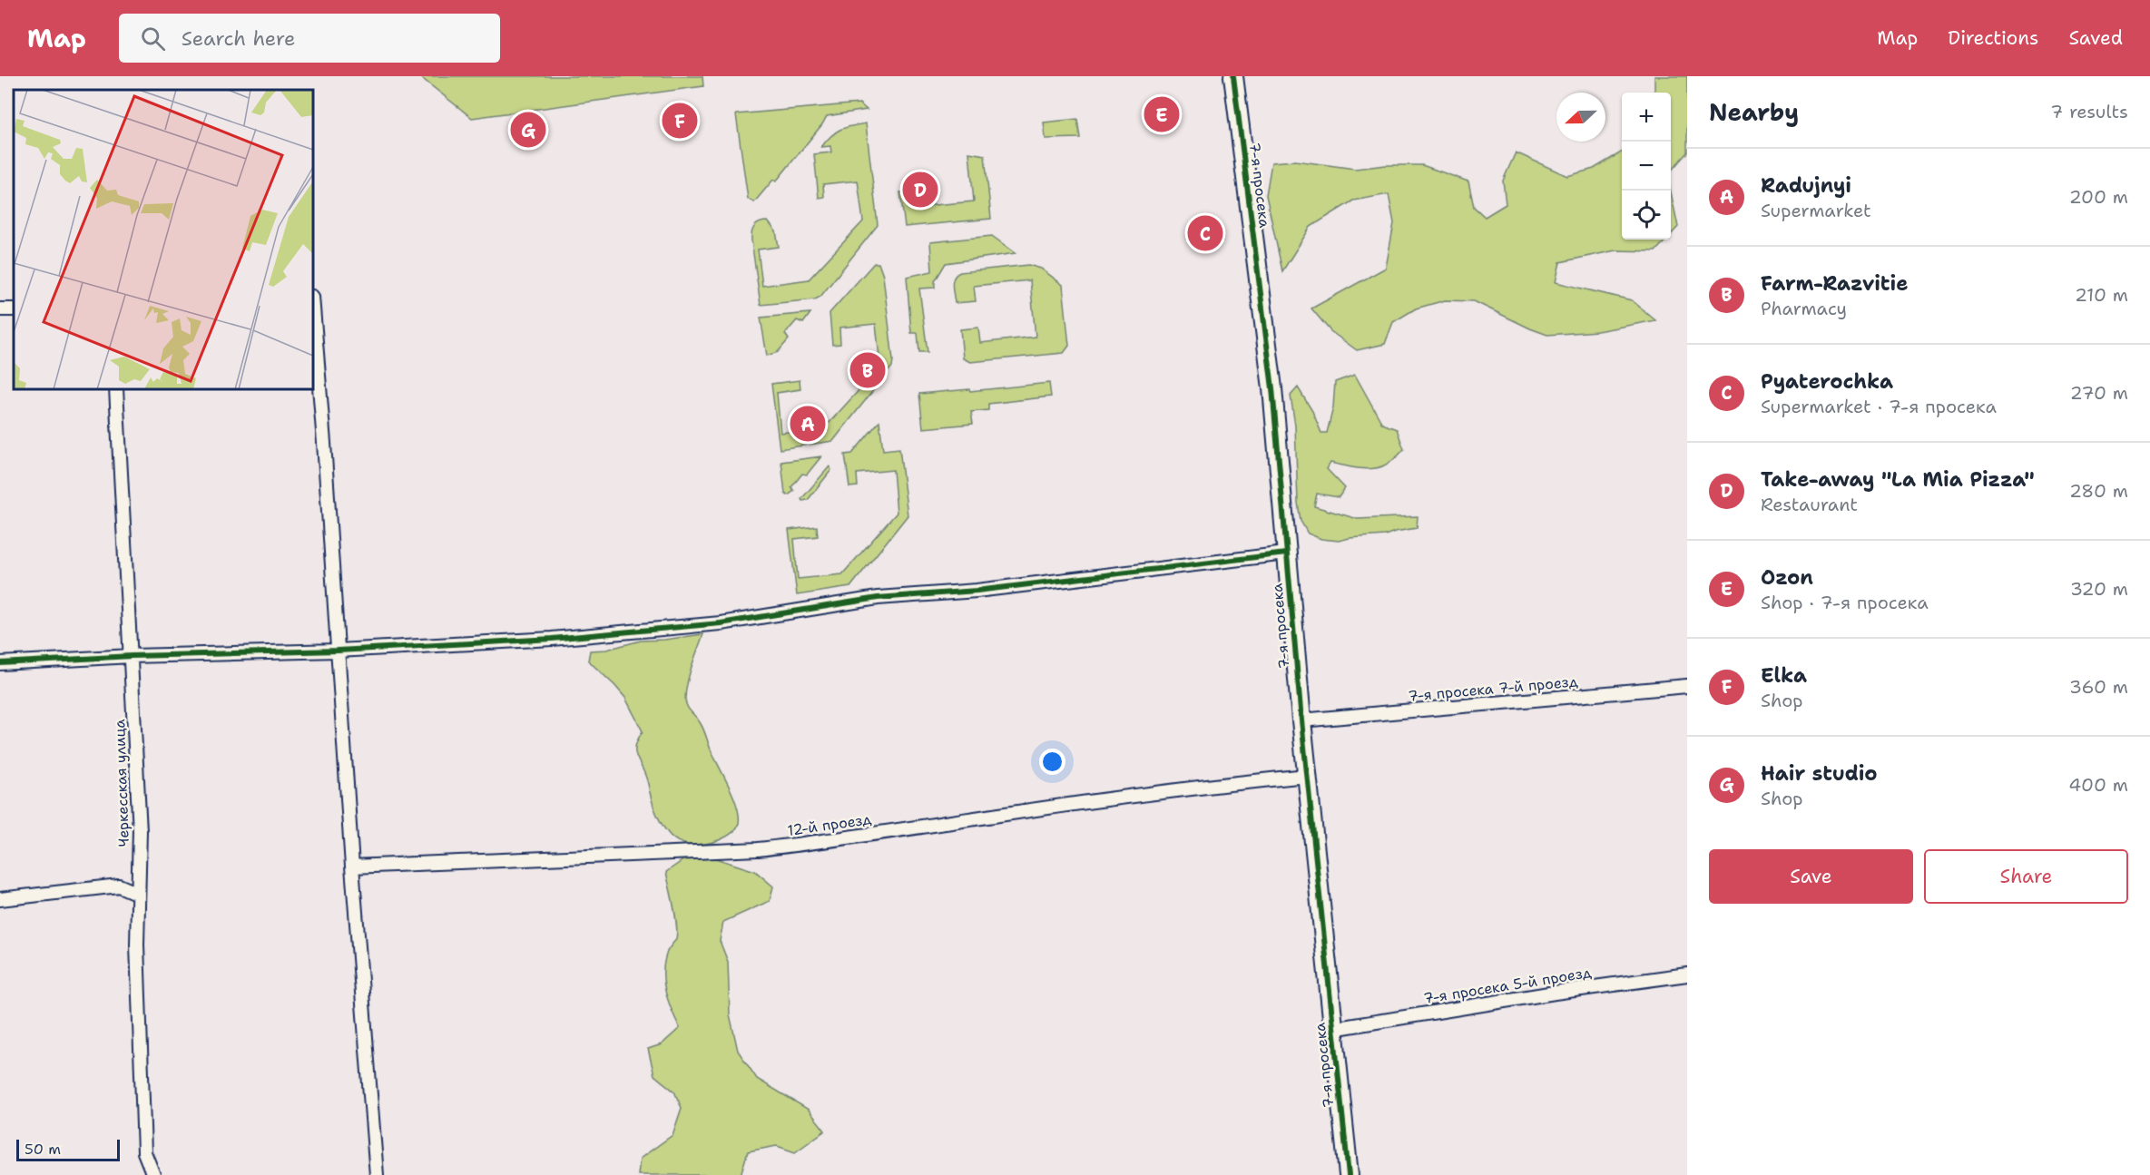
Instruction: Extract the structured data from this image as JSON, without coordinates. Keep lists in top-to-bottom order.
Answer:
{
  "streets": {
    "street": [
      "7-я просека",
      "7-я просека 7-й проезд",
      "Черкесская улица",
      "12-й проезд",
      "7-я просека 5-й проезд"
    ]
  },
  "crossings": [
    ["7-я просека", "7-я просека 7-й проезд"],
    ["7-я просека", "12-й проезд"],
    ["7-я просека", "7-я просека 5-й проезд"]
  ],
  "scale_bar": "50 m",
  "north": "left",
  "page": {
    "header": "Map",
    "search": "Search here",
    "nav": ["Map", "Directions", "Saved"],
    "heading": ["Nearby", "7 results"],
    "map_buttons": ["+", "−"],
    "pins": [
      "E",
      "F",
      "G",
      "D",
      "C",
      "B",
      "A"
    ],
    "list": [
      {
        "mark": "A",
        "name": "Radujnyi",
        "note": "Supermarket",
        "value": "200 m"
      },
      {
        "mark": "B",
        "name": "Farm-Razvitie",
        "note": "Pharmacy",
        "value": "210 m"
      },
      {
        "mark": "C",
        "name": "Pyaterochka",
        "note": "Supermarket · 7-я просека",
        "value": "270 m"
      },
      {
        "mark": "D",
        "name": "Take-away \"La Mia Pizza\"",
        "note": "Restaurant",
        "value": "280 m"
      },
      {
        "mark": "E",
        "name": "Ozon",
        "note": "Shop · 7-я просека",
        "value": "320 m"
      },
      {
        "mark": "F",
        "name": "Elka",
        "note": "Shop",
        "value": "360 m"
      },
      {
        "mark": "G",
        "name": "Hair studio",
        "note": "Shop",
        "value": "400 m"
      }
    ],
    "buttons": ["Save", "Share"],
    "scale": "50 m"
  }
}
